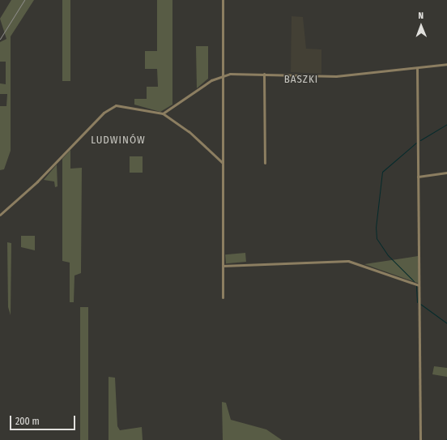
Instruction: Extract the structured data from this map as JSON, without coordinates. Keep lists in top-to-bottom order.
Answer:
{
  "districts": ["BASZKI", "LUDWINÓW"],
  "scale_bar": "200 m",
  "north": "top"
}
